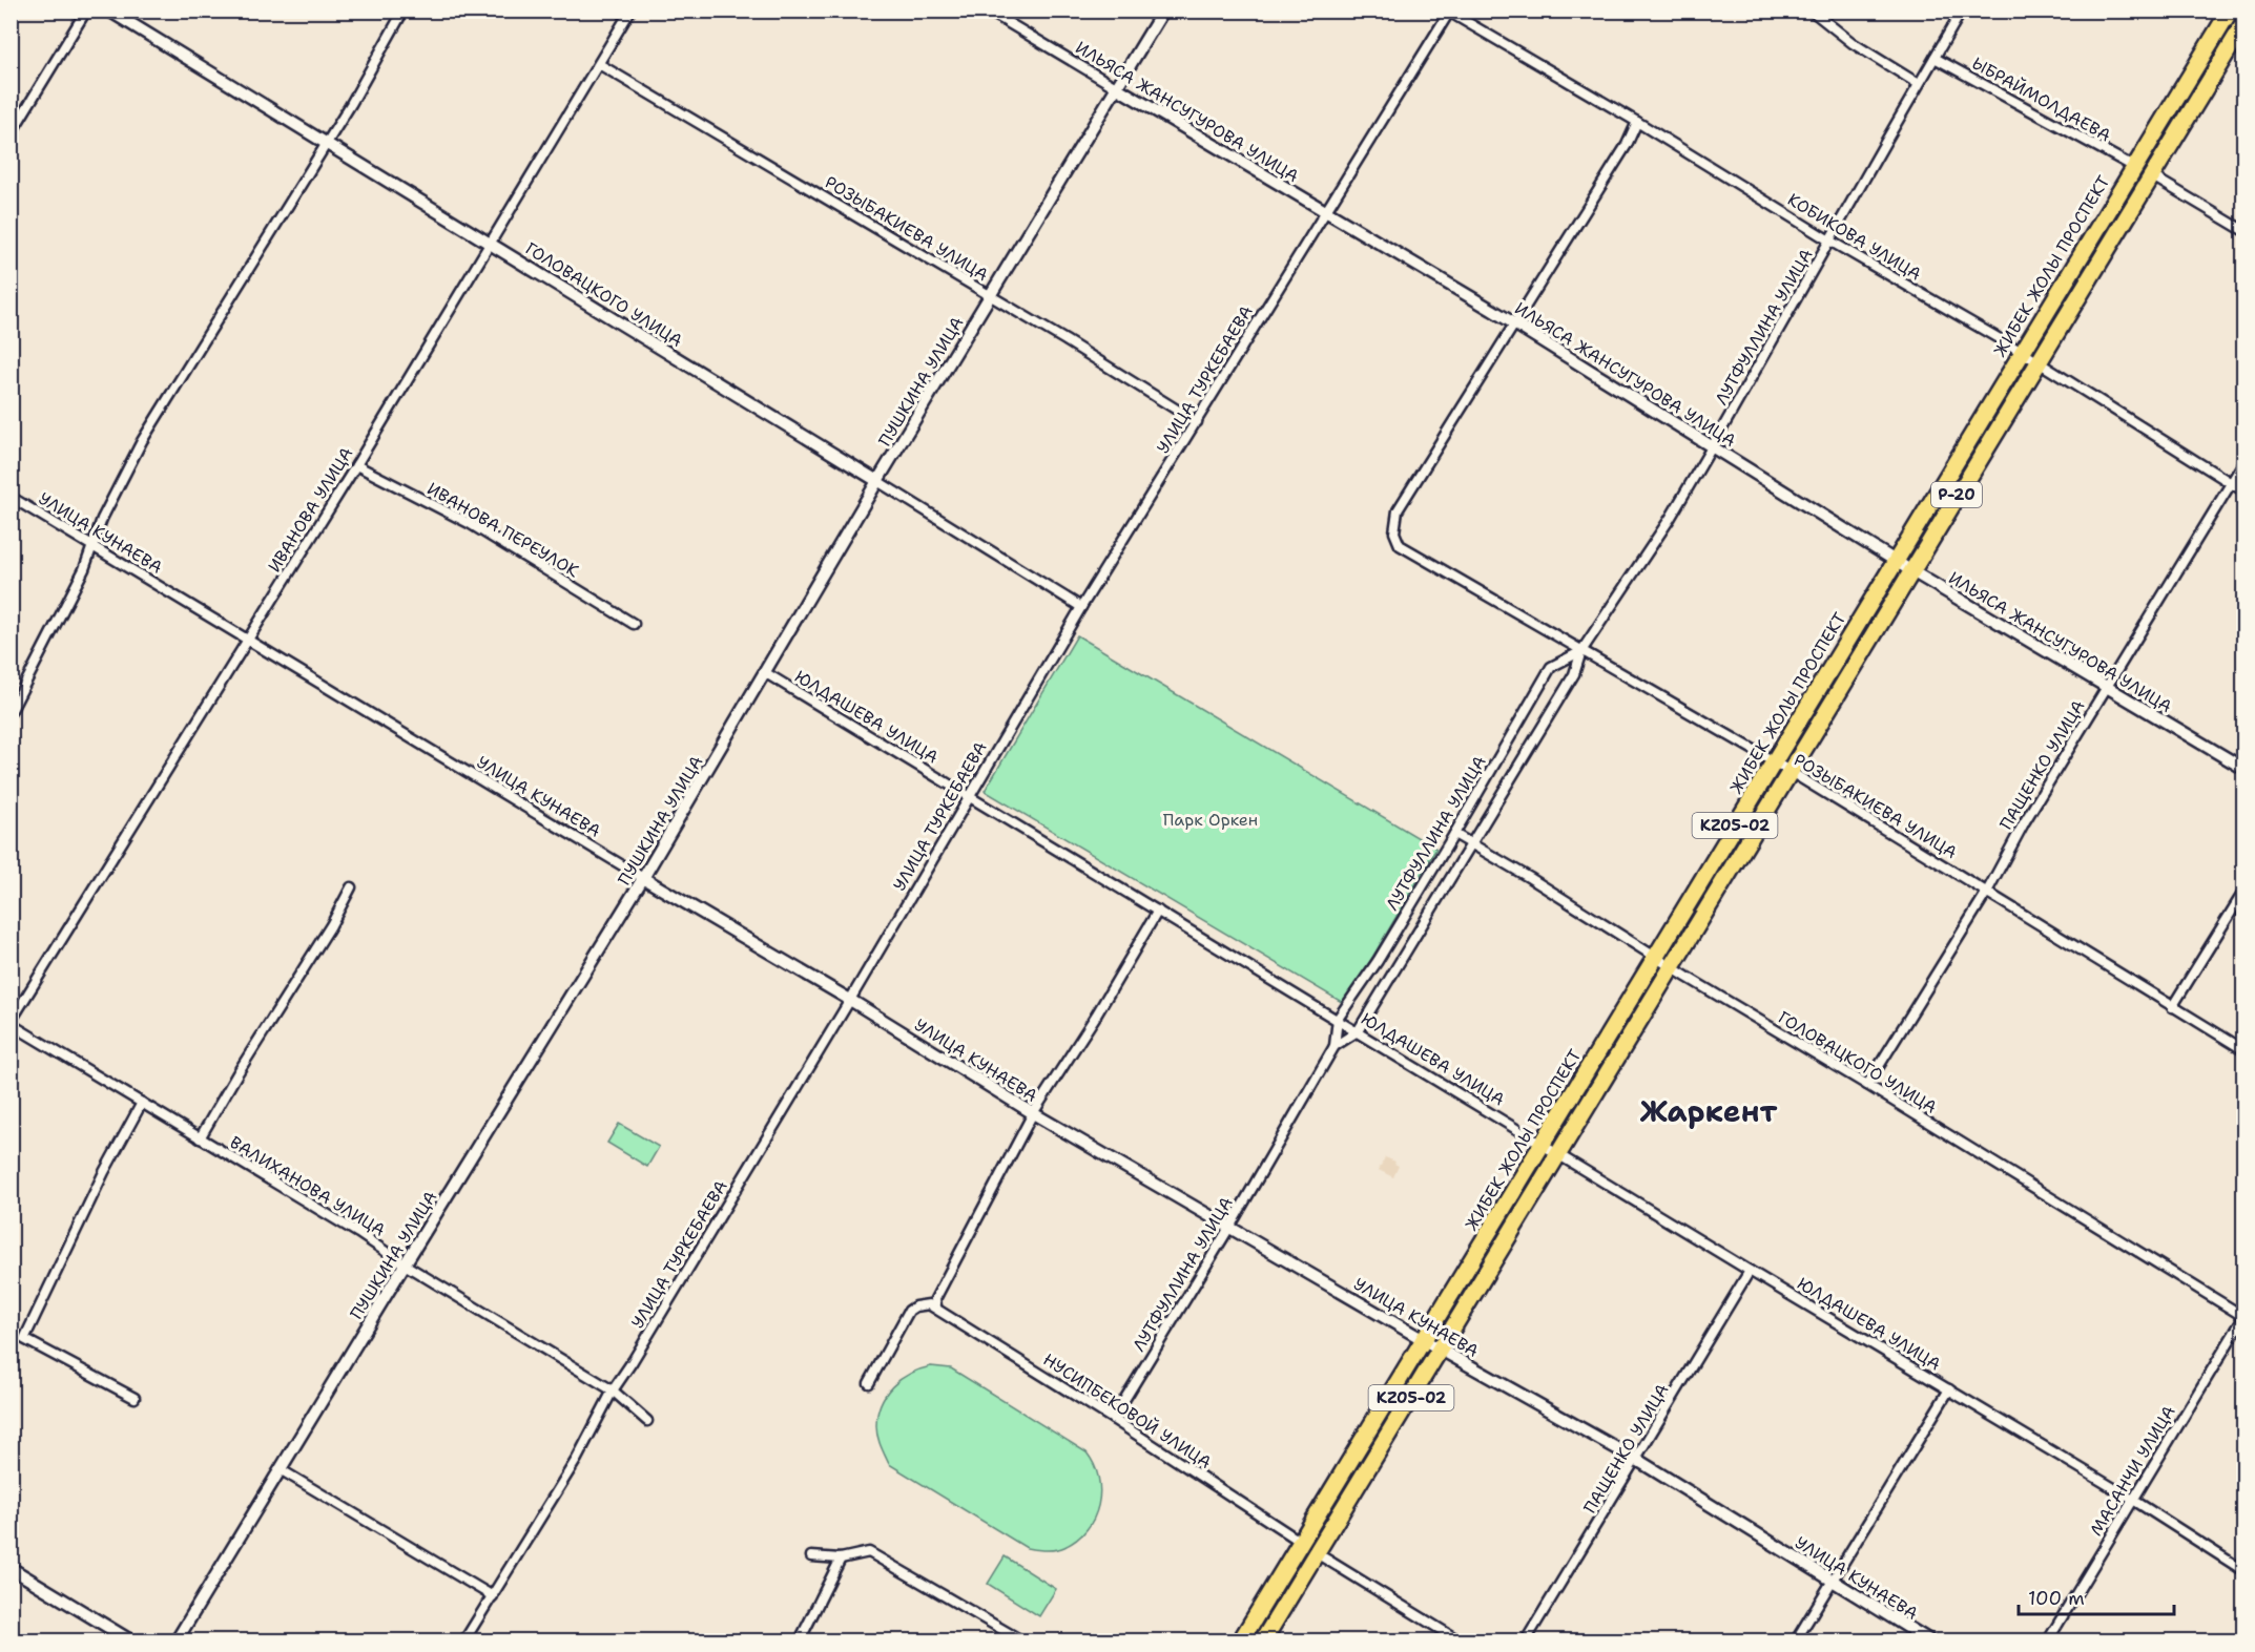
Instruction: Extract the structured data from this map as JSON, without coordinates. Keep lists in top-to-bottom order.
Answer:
{
  "streets": {
    "highway": ["ЖИБЕК ЖОЛЫ ПРОСПЕКТ", "Р-20", "KZ05-02"],
    "main road": [
      "ИЛЬЯСА ЖАНСУГУРОВА УЛИЦА",
      "ГОЛОВАЦКОГО УЛИЦА",
      "ПУШКИНА УЛИЦА",
      "УЛИЦА КУНАЕВА"
    ],
    "street": [
      "ЫБРАЙМОЛДАЕВА",
      "РОЗЫБАКИЕВА УЛИЦА",
      "КОБИКОВА УЛИЦА",
      "ЛУТФУЛЛИНА УЛИЦА",
      "УЛИЦА ТУРКЕБАЕВА",
      "ИВАНОВА УЛИЦА",
      "ИВАНОВА ПЕРЕУЛОК",
      "ЮЛДАШЕВА УЛИЦА",
      "ПАЩЕНКО УЛИЦА",
      "ВАЛИХАНОВА УЛИЦА",
      "НУСИПБЕКОВОЙ УЛИЦА",
      "МАСАНЧИ УЛИЦА"
    ]
  },
  "crossings": [
    ["ЫБРАЙМОЛДАЕВА", "ЖИБЕК ЖОЛЫ ПРОСПЕКТ"],
    ["ЫБРАЙМОЛДАЕВА", "ЛУТФУЛЛИНА УЛИЦА"],
    ["ИЛЬЯСА ЖАНСУГУРОВА УЛИЦА", "РОЗЫБАКИЕВА УЛИЦА"],
    ["ИЛЬЯСА ЖАНСУГУРОВА УЛИЦА", "ЖИБЕК ЖОЛЫ ПРОСПЕКТ"],
    ["ИЛЬЯСА ЖАНСУГУРОВА УЛИЦА", "ЛУТФУЛЛИНА УЛИЦА"],
    ["ИЛЬЯСА ЖАНСУГУРОВА УЛИЦА", "УЛИЦА ТУРКЕБАЕВА"],
    ["ИЛЬЯСА ЖАНСУГУРОВА УЛИЦА", "ПУШКИНА УЛИЦА"],
    ["ИЛЬЯСА ЖАНСУГУРОВА УЛИЦА", "Р-20"],
    ["ИЛЬЯСА ЖАНСУГУРОВА УЛИЦА", "ПАЩЕНКО УЛИЦА"],
    ["РОЗЫБАКИЕВА УЛИЦА", "ЖИБЕК ЖОЛЫ ПРОСПЕКТ"],
    ["РОЗЫБАКИЕВА УЛИЦА", "ЛУТФУЛЛИНА УЛИЦА"],
    ["РОЗЫБАКИЕВА УЛИЦА", "УЛИЦА ТУРКЕБАЕВА"],
    ["РОЗЫБАКИЕВА УЛИЦА", "ПУШКИНА УЛИЦА"],
    ["РОЗЫБАКИЕВА УЛИЦА", "Р-20"],
    ["РОЗЫБАКИЕВА УЛИЦА", "ИВАНОВА УЛИЦА"],
    ["РОЗЫБАКИЕВА УЛИЦА", "ПАЩЕНКО УЛИЦА"],
    ["КОБИКОВА УЛИЦА", "ЖИБЕК ЖОЛЫ ПРОСПЕКТ"],
    ["КОБИКОВА УЛИЦА", "ЛУТФУЛЛИНА УЛИЦА"],
    ["КОБИКОВА УЛИЦА", "УЛИЦА ТУРКЕБАЕВА"],
    ["КОБИКОВА УЛИЦА", "Р-20"],
    ["КОБИКОВА УЛИЦА", "ПАЩЕНКО УЛИЦА"],
    ["ЖИБЕК ЖОЛЫ ПРОСПЕКТ", "ГОЛОВАЦКОГО УЛИЦА"],
    ["ЖИБЕК ЖОЛЫ ПРОСПЕКТ", "УЛИЦА КУНАЕВА"],
    ["ЖИБЕК ЖОЛЫ ПРОСПЕКТ", "ЮЛДАШЕВА УЛИЦА"],
    ["ЖИБЕК ЖОЛЫ ПРОСПЕКТ", "НУСИПБЕКОВОЙ УЛИЦА"],
    ["ГОЛОВАЦКОГО УЛИЦА", "ЛУТФУЛЛИНА УЛИЦА"],
    ["ГОЛОВАЦКОГО УЛИЦА", "УЛИЦА ТУРКЕБАЕВА"],
    ["ГОЛОВАЦКОГО УЛИЦА", "ПУШКИНА УЛИЦА"],
    ["ГОЛОВАЦКОГО УЛИЦА", "Р-20"],
    ["ГОЛОВАЦКОГО УЛИЦА", "ИВАНОВА УЛИЦА"],
    ["ГОЛОВАЦКОГО УЛИЦА", "ПАЩЕНКО УЛИЦА"],
    ["ГОЛОВАЦКОГО УЛИЦА", "KZ05-02"],
    ["ГОЛОВАЦКОГО УЛИЦА", "МАСАНЧИ УЛИЦА"],
    ["ЛУТФУЛЛИНА УЛИЦА", "УЛИЦА КУНАЕВА"],
    ["ЛУТФУЛЛИНА УЛИЦА", "ЮЛДАШЕВА УЛИЦА"],
    ["ЛУТФУЛЛИНА УЛИЦА", "НУСИПБЕКОВОЙ УЛИЦА"],
    ["УЛИЦА ТУРКЕБАЕВА", "УЛИЦА КУНАЕВА"],
    ["УЛИЦА ТУРКЕБАЕВА", "ЮЛДАШЕВА УЛИЦА"],
    ["УЛИЦА ТУРКЕБАЕВА", "ВАЛИХАНОВА УЛИЦА"],
    ["ПУШКИНА УЛИЦА", "УЛИЦА КУНАЕВА"],
    ["ПУШКИНА УЛИЦА", "ЮЛДАШЕВА УЛИЦА"],
    ["ПУШКИНА УЛИЦА", "ВАЛИХАНОВА УЛИЦА"],
    ["Р-20", "KZ05-02"],
    ["ИВАНОВА УЛИЦА", "ИВАНОВА ПЕРЕУЛОК"],
    ["ИВАНОВА УЛИЦА", "УЛИЦА КУНАЕВА"],
    ["ИВАНОВА УЛИЦА", "ВАЛИХАНОВА УЛИЦА"],
    ["УЛИЦА КУНАЕВА", "ПАЩЕНКО УЛИЦА"],
    ["УЛИЦА КУНАЕВА", "KZ05-02"],
    ["ЮЛДАШЕВА УЛИЦА", "ПАЩЕНКО УЛИЦА"],
    ["ЮЛДАШЕВА УЛИЦА", "KZ05-02"],
    ["ЮЛДАШЕВА УЛИЦА", "МАСАНЧИ УЛИЦА"]
  ],
  "districts": ["Жаркент"],
  "parks": ["Парк Оркен"],
  "scale_bar": "100 m"
}
